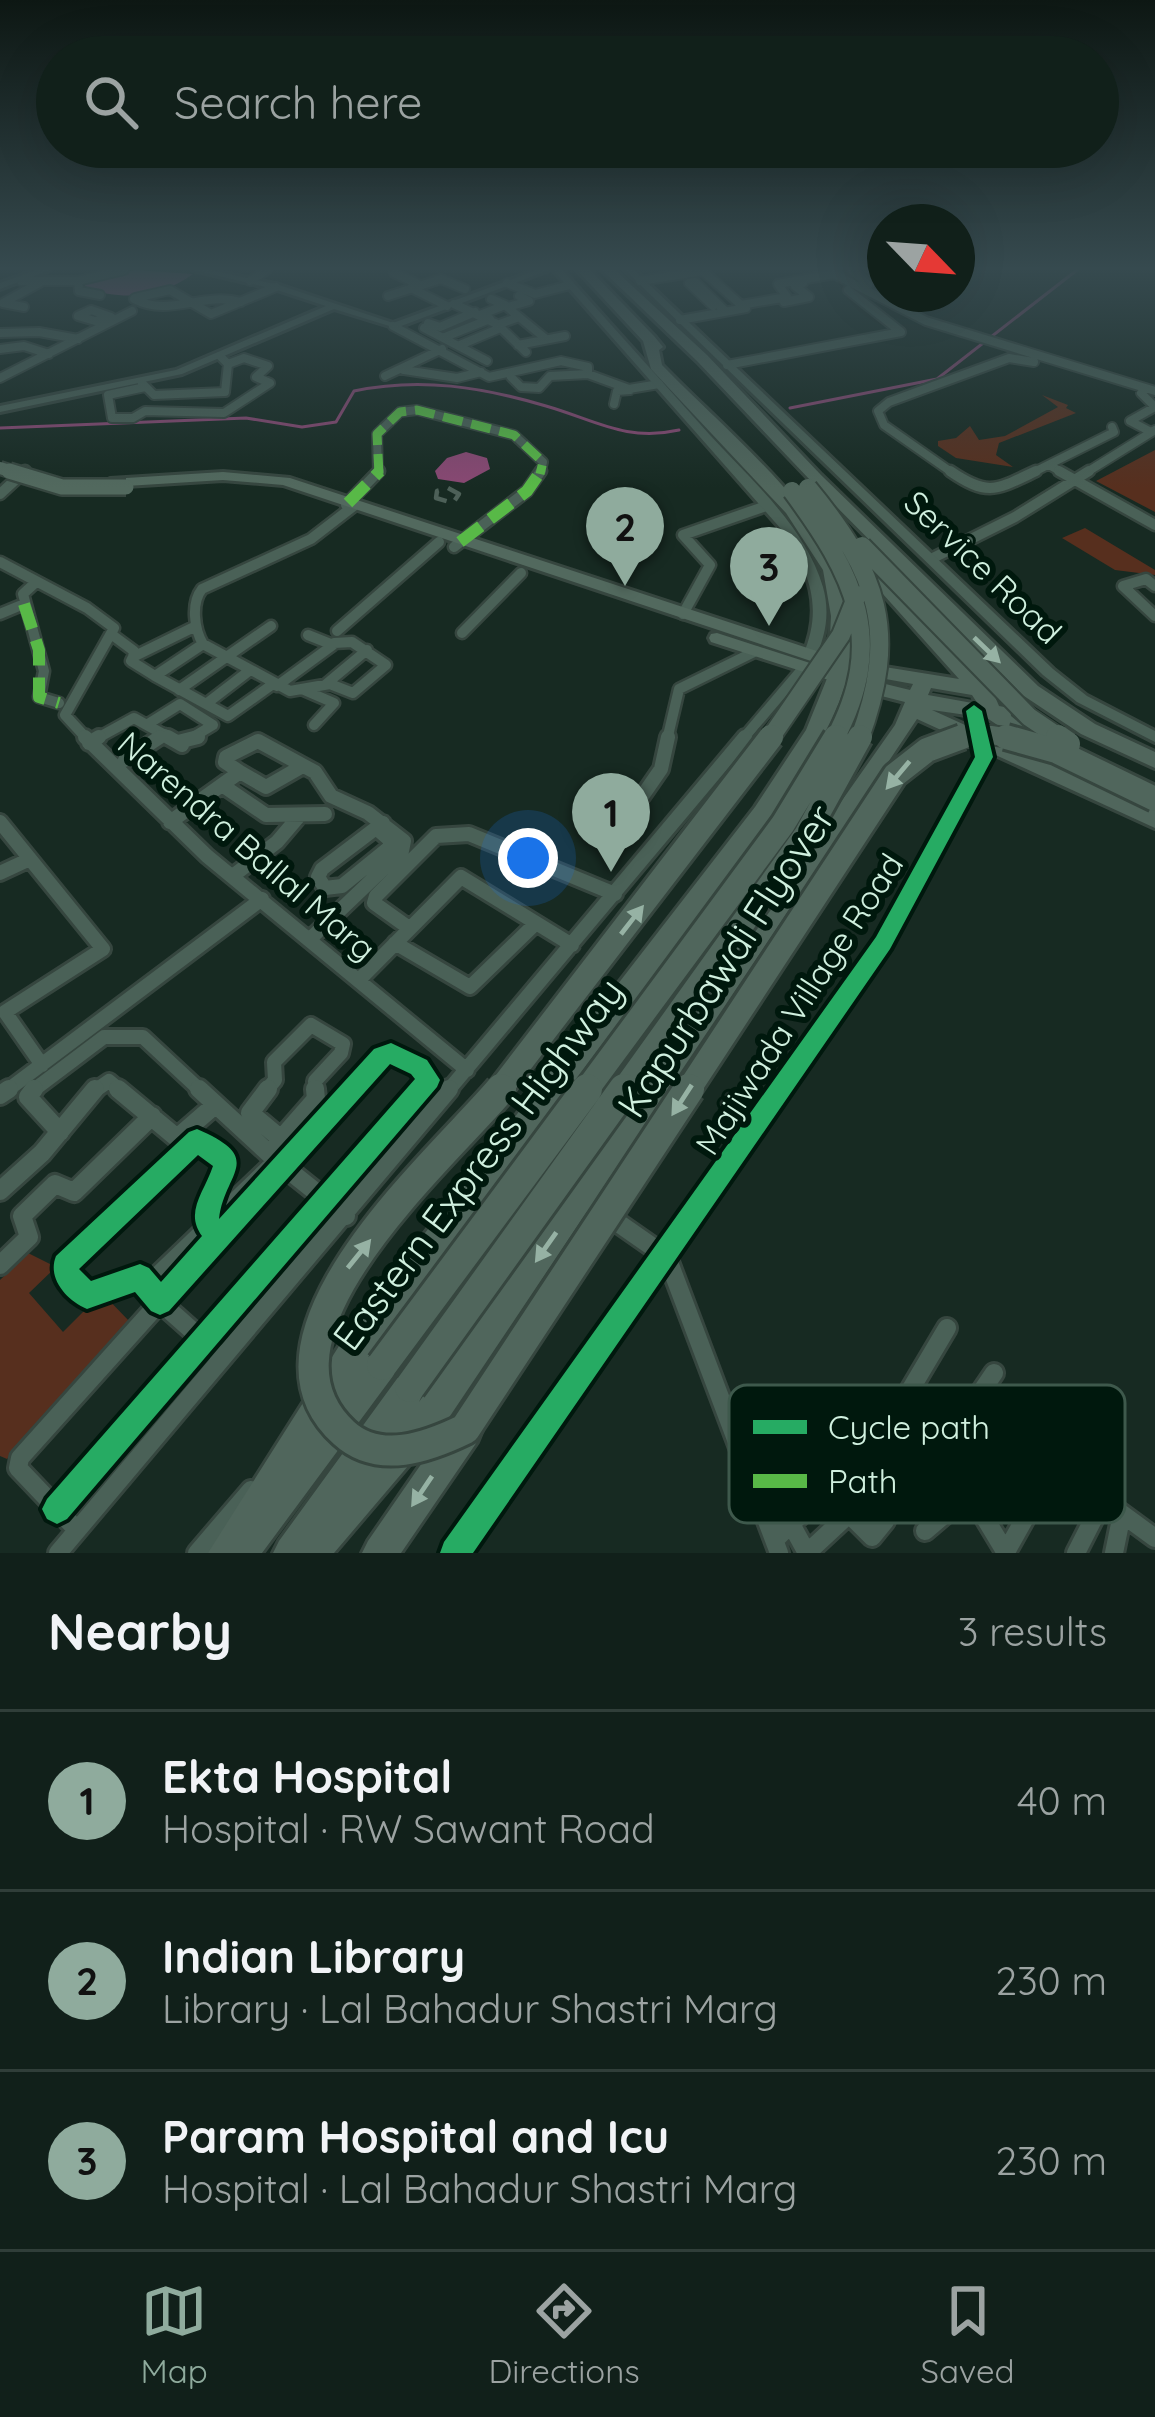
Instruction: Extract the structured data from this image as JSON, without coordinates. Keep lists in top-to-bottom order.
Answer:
{
  "streets": {
    "highway": ["Kapurbawdi Flyover", "Eastern Express Highway"],
    "street": ["Service Road", "Narendra Ballal Marg", "Majiwada Village Road"]
  },
  "legend": ["Cycle path", "Path"],
  "north": "bottom right",
  "page": {
    "search": "Search here",
    "pins": ["2", "3", "1"],
    "heading": ["Nearby", "3 results"],
    "list": [
      {
        "mark": "1",
        "name": "Ekta Hospital",
        "note": "Hospital · RW Sawant Road",
        "value": "40 m"
      },
      {
        "mark": "2",
        "name": "Indian Library",
        "note": "Library · Lal Bahadur Shastri Marg",
        "value": "230 m"
      },
      {
        "mark": "3",
        "name": "Param Hospital and Icu",
        "note": "Hospital · Lal Bahadur Shastri Marg",
        "value": "230 m"
      }
    ],
    "nav": ["Map", "Directions", "Saved"]
  }
}
